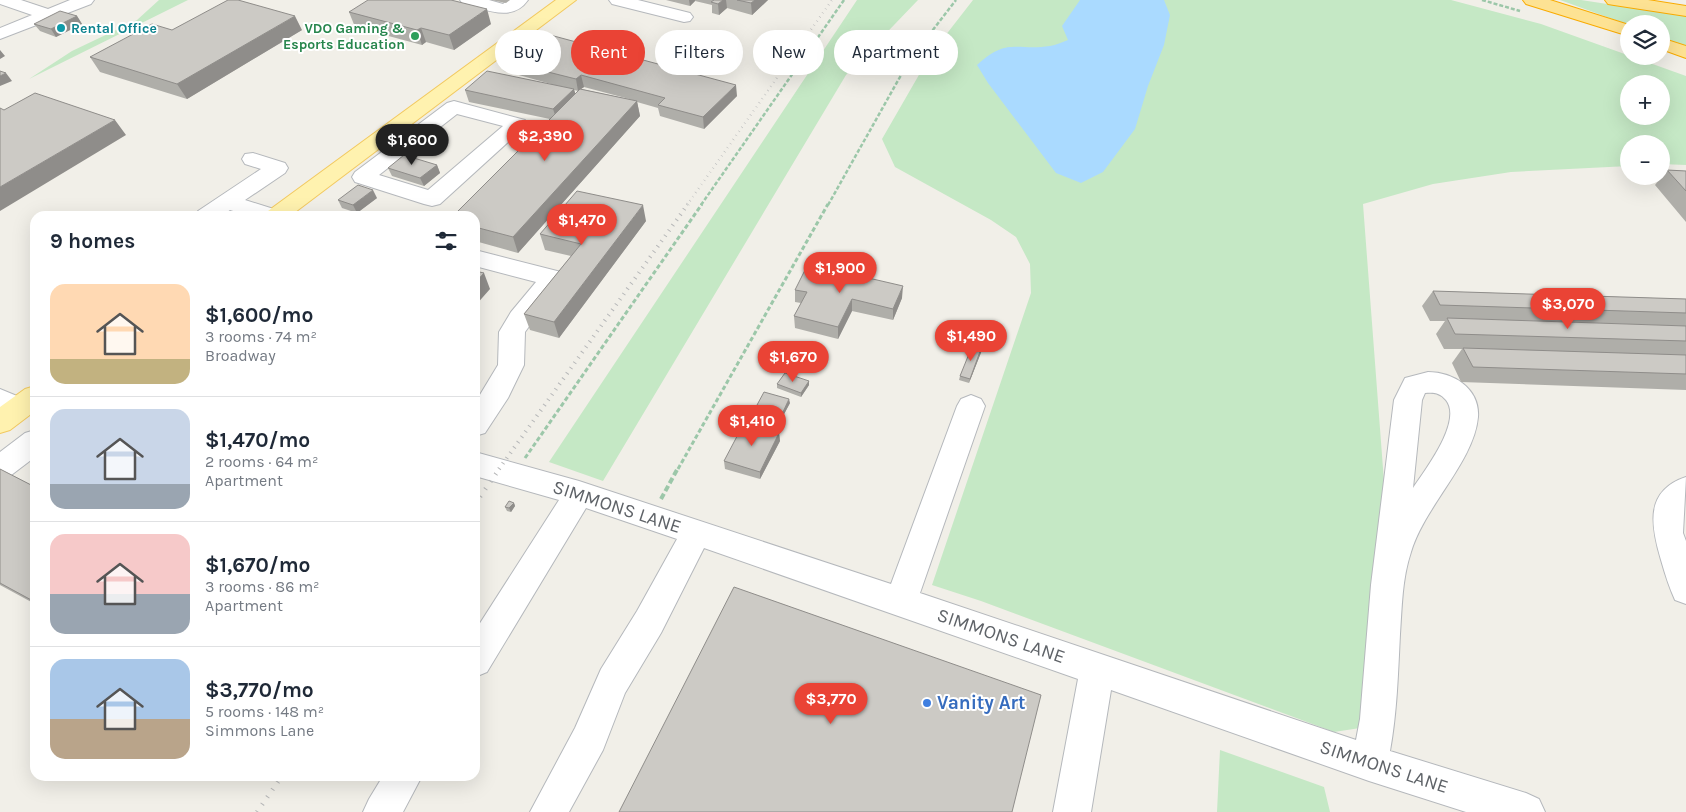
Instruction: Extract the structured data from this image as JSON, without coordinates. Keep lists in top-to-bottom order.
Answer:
{
  "streets": {
    "street": ["SIMMONS LANE"]
  },
  "places": ["Rental Office", "VDO Gaming & Esports Education", "Vanity Art"],
  "page": {
    "map_buttons": ["+", "−"],
    "chip": [
      "Buy",
      "Rent",
      "Filters",
      "New",
      "Apartment"
    ],
    "price": [
      "$2,390",
      "$1,600",
      "$1,470",
      "$1,900",
      "$3,070",
      "$1,490",
      "$1,670",
      "$1,410",
      "$3,770"
    ],
    "heading": "9 homes",
    "list": [
      {
        "name": "$1,600/mo",
        "note": "3 rooms · 74 m² · Broadway"
      },
      {
        "name": "$1,470/mo",
        "note": "2 rooms · 64 m² · Apartment"
      },
      {
        "name": "$1,670/mo",
        "note": "3 rooms · 86 m² · Apartment"
      },
      {
        "name": "$3,770/mo",
        "note": "5 rooms · 148 m² · Simmons Lane"
      }
    ]
  }
}
